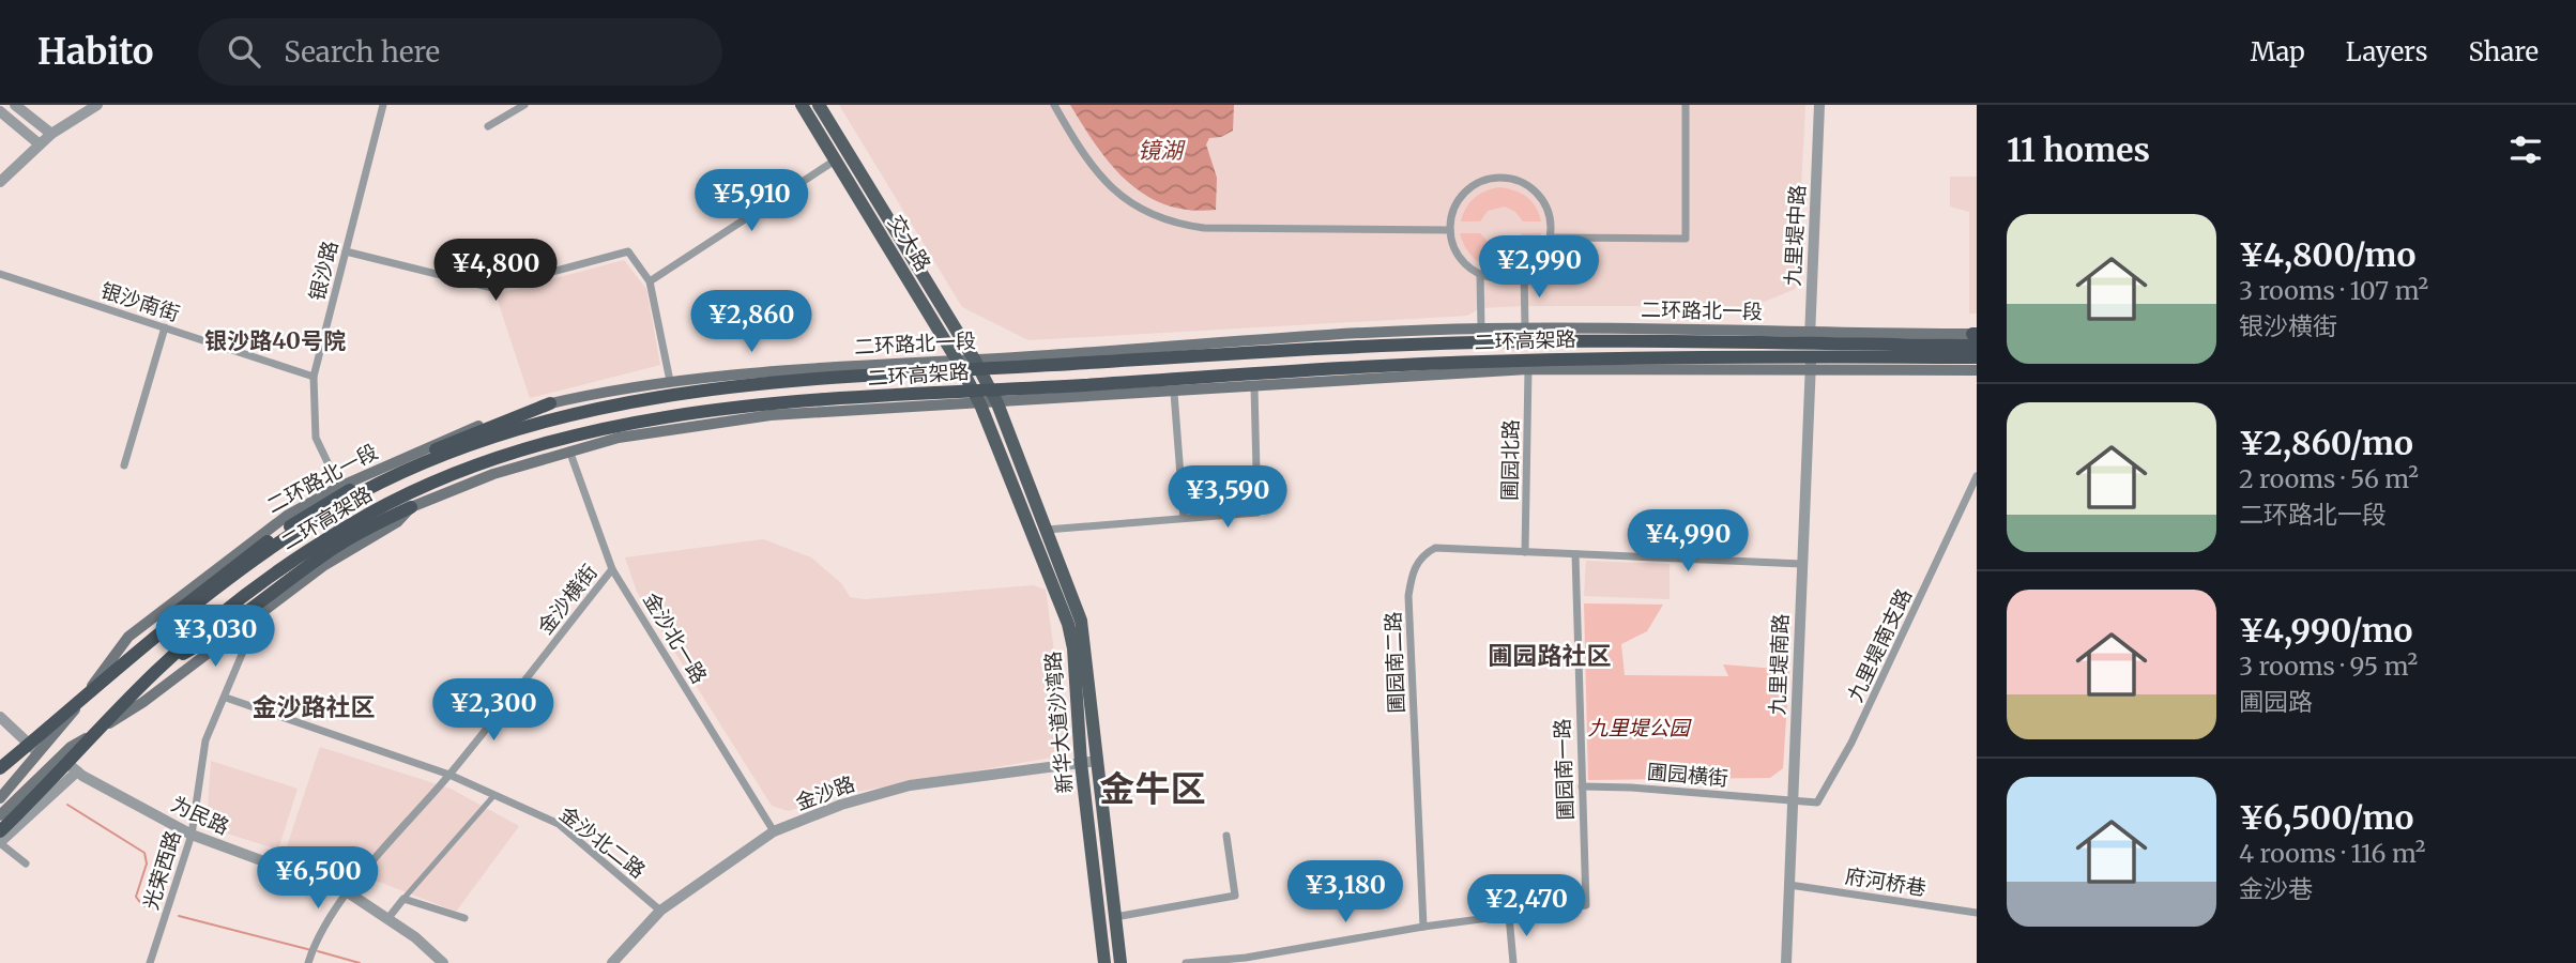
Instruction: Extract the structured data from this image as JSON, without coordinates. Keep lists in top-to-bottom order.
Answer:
{
  "streets": {
    "highway": ["二环高架路"],
    "main road": ["交大路", "二环路北一段", "新华大道沙湾路"],
    "street": [
      "九里堤中路",
      "银沙路",
      "银沙南街",
      "圃园北路",
      "金沙横街",
      "金沙北一路",
      "九里堤南支路",
      "圃园南二路",
      "九里堤南路",
      "圃园南一路",
      "圃园横街",
      "金沙路",
      "为民路",
      "金沙北二路",
      "光荣西路",
      "府河桥巷"
    ]
  },
  "crossings": [
    ["九里堤中路", "二环路北一段"],
    ["九里堤中路", "九里堤南路"],
    ["交大路", "二环路北一段"],
    ["交大路", "新华大道沙湾路"],
    ["银沙路", "银沙南街"],
    ["银沙路", "二环路北一段"],
    ["二环路北一段", "二环高架路"],
    ["圃园北路", "圃园南二路"],
    ["金沙横街", "金沙北一路"],
    ["金沙横街", "为民路"],
    ["金沙横街", "金沙北二路"],
    ["金沙北一路", "金沙路"],
    ["九里堤南支路", "九里堤南路"],
    ["九里堤南支路", "圃园横街"],
    ["圃园南二路", "九里堤南路"],
    ["圃园南二路", "圃园南一路"],
    ["九里堤南路", "圃园横街"],
    ["九里堤南路", "府河桥巷"],
    ["新华大道沙湾路", "金沙路"],
    ["圃园南一路", "圃园横街"],
    ["金沙路", "金沙北二路"],
    ["为民路", "光荣西路"],
    ["金沙北二路", "光荣西路"]
  ],
  "districts": [
    "银沙路40号院",
    "圃园路社区",
    "金沙路社区",
    "金牛区"
  ],
  "water": ["镜湖"],
  "parks": ["九里堤公园"],
  "page": {
    "header": "Habito",
    "search": "Search here",
    "nav": ["Map", "Layers", "Share"],
    "heading": "11 homes",
    "price": [
      "¥5,910",
      "¥2,990",
      "¥4,800",
      "¥2,860",
      "¥3,590",
      "¥4,990",
      "¥3,030",
      "¥2,300",
      "¥6,500",
      "¥3,180",
      "¥2,470"
    ],
    "list": [
      {
        "name": "¥4,800/mo",
        "note": "3 rooms · 107 m² · 银沙横街"
      },
      {
        "name": "¥2,860/mo",
        "note": "2 rooms · 56 m² · 二环路北一段"
      },
      {
        "name": "¥4,990/mo",
        "note": "3 rooms · 95 m² · 圃园路"
      },
      {
        "name": "¥6,500/mo",
        "note": "4 rooms · 116 m² · 金沙巷"
      }
    ]
  }
}
